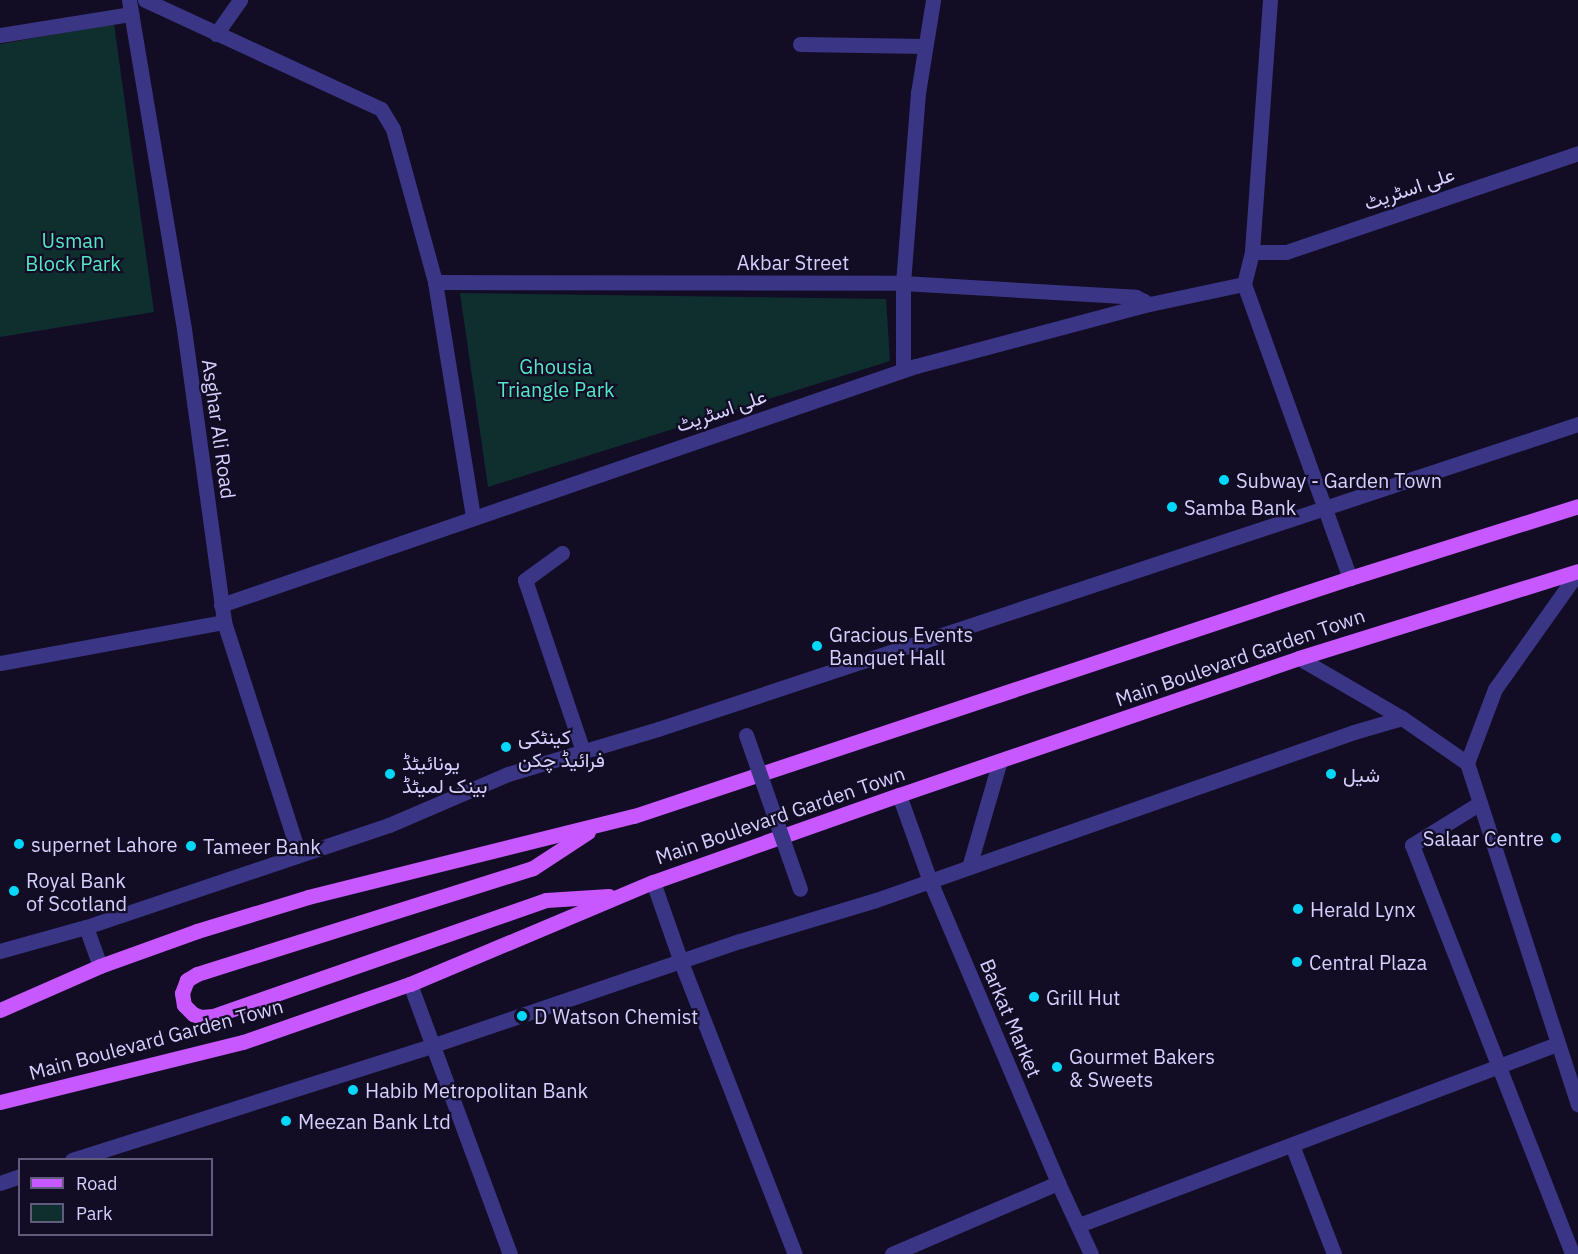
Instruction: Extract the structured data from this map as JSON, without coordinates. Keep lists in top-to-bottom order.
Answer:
{
  "streets": {
    "main road": ["Main Boulevard Garden Town"],
    "street": [
      "علی اسٹریٹ",
      "Akbar Street",
      "Asghar Ali Road",
      "Barkat Market"
    ]
  },
  "crossings": [
    ["علی اسٹریٹ", "Akbar Street"],
    ["علی اسٹریٹ", "Asghar Ali Road"],
    ["Main Boulevard Garden Town", "Barkat Market"]
  ],
  "parks": ["Usman Block Park", "Ghousia Triangle Park"],
  "places": [
    "Subway - Garden Town",
    "Samba Bank",
    "Gracious Events Banquet Hall",
    "کینٹکی فرائیڈ چکن",
    "یونائیٹڈ بینک لمیٹڈ",
    "شیل",
    "Salaar Centre",
    "supernet Lahore",
    "Tameer Bank",
    "Royal Bank of Scotland",
    "Herald Lynx",
    "Central Plaza",
    "Grill Hut",
    "D Watson Chemist",
    "Gourmet Bakers & Sweets",
    "Habib Metropolitan Bank",
    "Meezan Bank Ltd"
  ],
  "legend": ["Road", "Park"]
}
